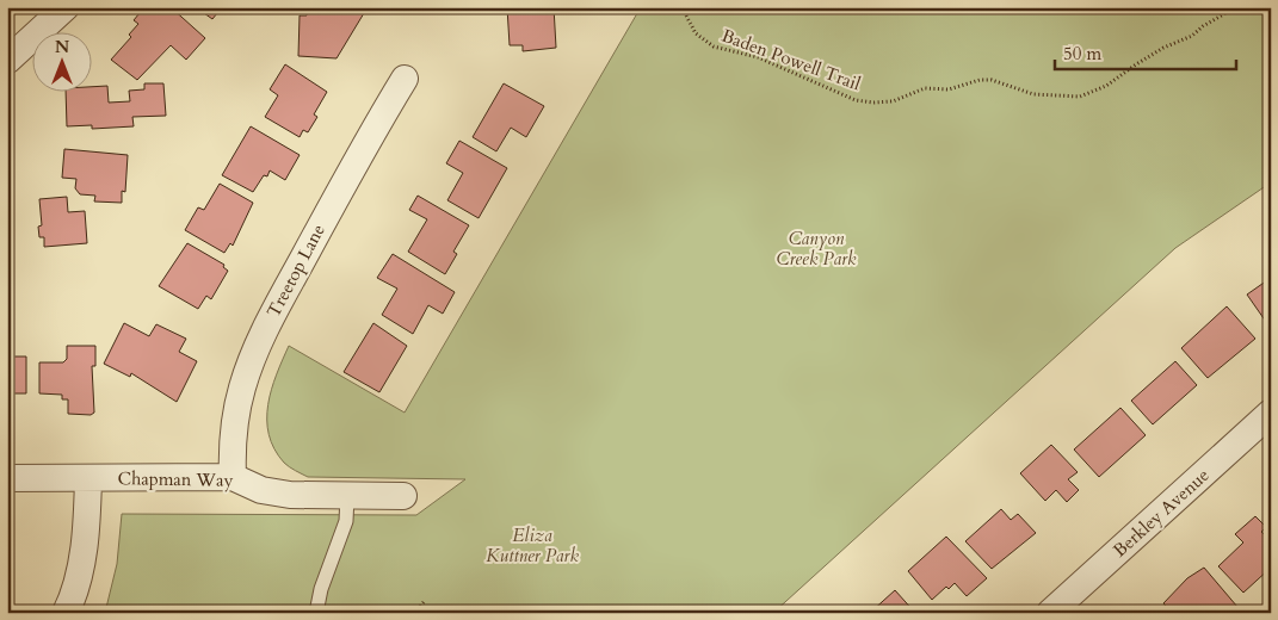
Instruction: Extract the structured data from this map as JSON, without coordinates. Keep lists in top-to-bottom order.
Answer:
{
  "streets": {
    "street": ["Treetop Lane", "Chapman Way", "Berkley Avenue"],
    "path": ["Baden Powell Trail"]
  },
  "crossings": [
    ["Treetop Lane", "Chapman Way"]
  ],
  "parks": ["Canyon Creek Park", "Eliza Kuttner Park"],
  "scale_bar": "50 m",
  "north": "top"
}
